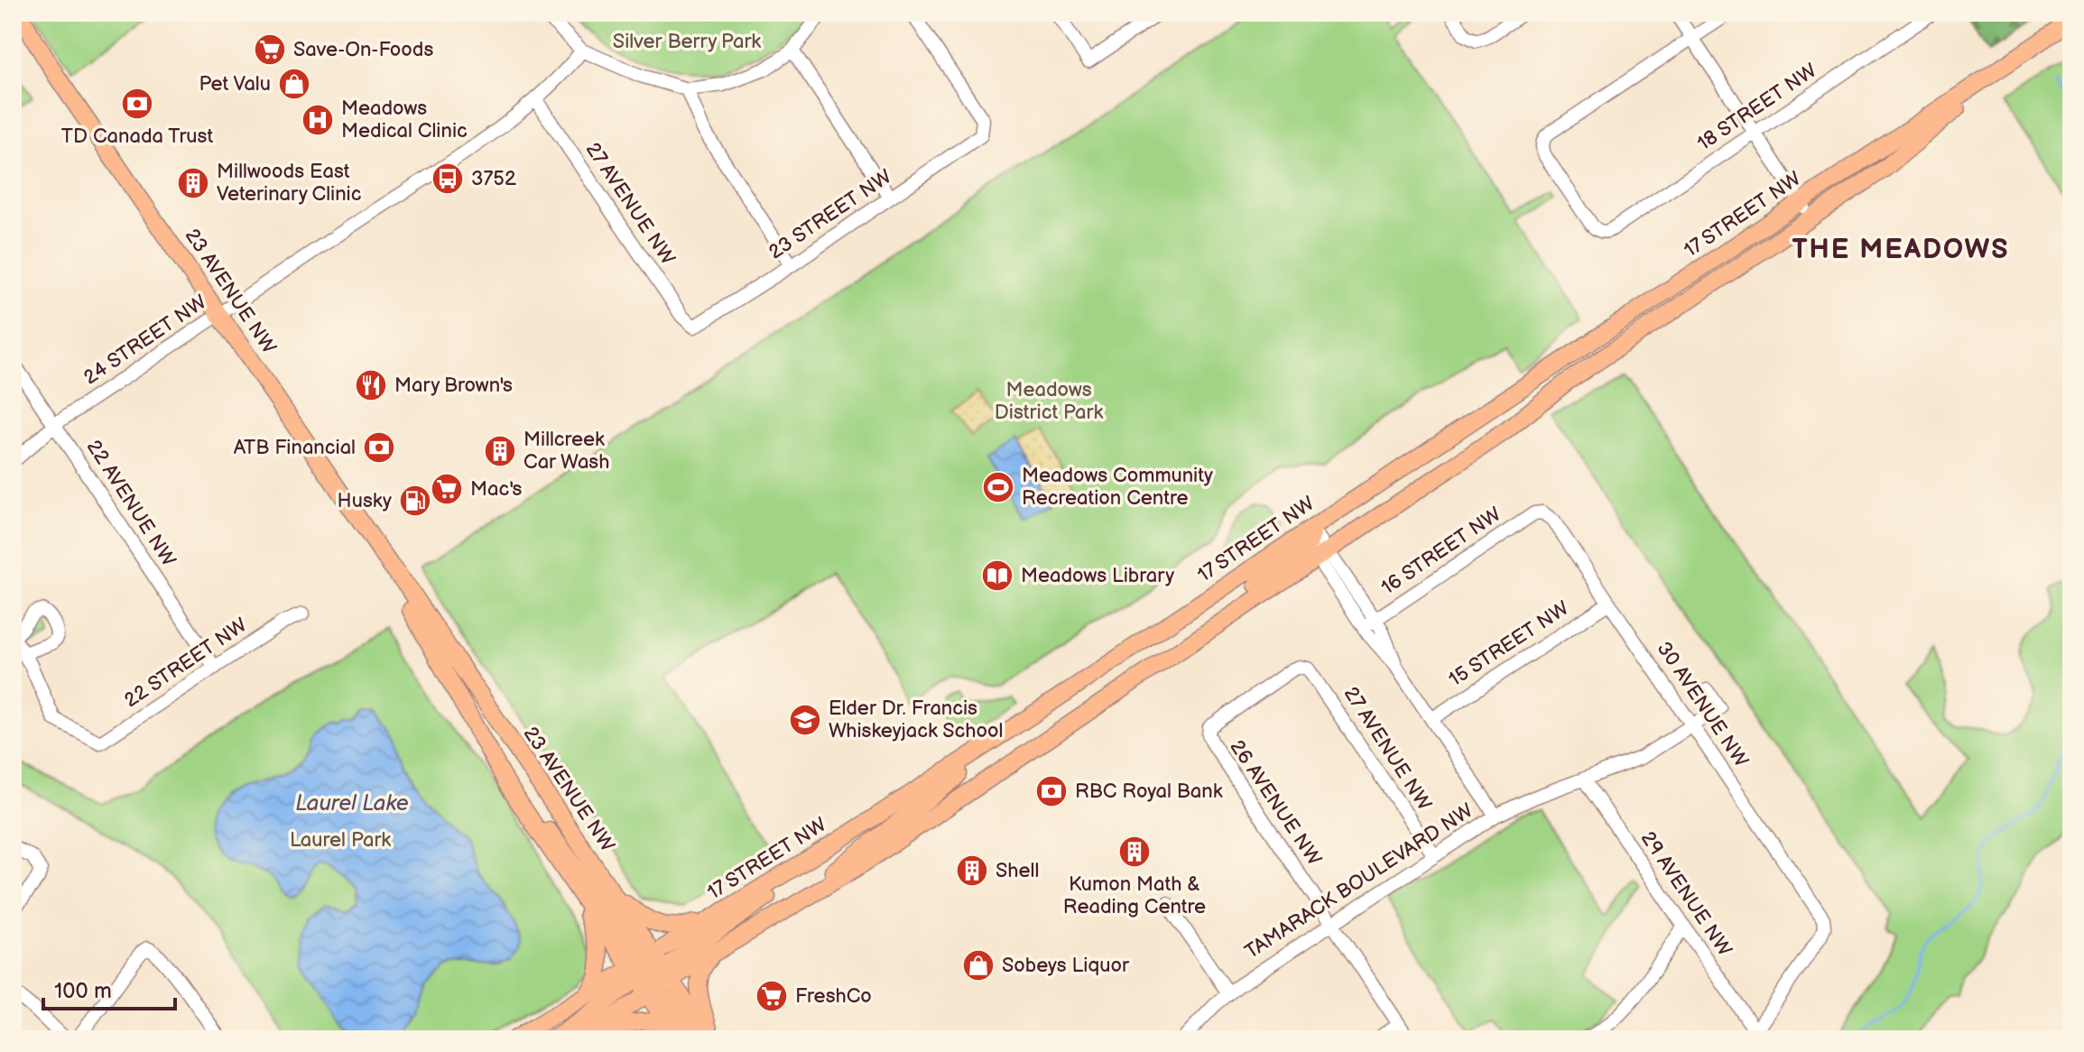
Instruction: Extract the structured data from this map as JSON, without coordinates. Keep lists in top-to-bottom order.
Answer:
{
  "streets": {
    "main road": ["17 STREET NW", "23 AVENUE NW"],
    "street": [
      "18 STREET NW",
      "27 AVENUE NW",
      "23 STREET NW",
      "24 STREET NW",
      "22 AVENUE NW",
      "16 STREET NW",
      "15 STREET NW",
      "22 STREET NW",
      "30 AVENUE NW",
      "26 AVENUE NW",
      "TAMARACK BOULEVARD NW",
      "29 AVENUE NW"
    ]
  },
  "crossings": [
    ["27 AVENUE NW", "23 STREET NW"],
    ["27 AVENUE NW", "24 STREET NW"],
    ["27 AVENUE NW", "26 AVENUE NW"],
    ["27 AVENUE NW", "TAMARACK BOULEVARD NW"],
    ["17 STREET NW", "23 AVENUE NW"],
    ["23 AVENUE NW", "24 STREET NW"],
    ["24 STREET NW", "22 AVENUE NW"],
    ["22 AVENUE NW", "22 STREET NW"],
    ["16 STREET NW", "30 AVENUE NW"],
    ["15 STREET NW", "30 AVENUE NW"],
    ["30 AVENUE NW", "TAMARACK BOULEVARD NW"],
    ["30 AVENUE NW", "29 AVENUE NW"],
    ["26 AVENUE NW", "TAMARACK BOULEVARD NW"],
    ["TAMARACK BOULEVARD NW", "29 AVENUE NW"]
  ],
  "districts": ["THE MEADOWS"],
  "water": ["Laurel Lake"],
  "parks": ["Silver Berry Park", "Meadows District Park", "Laurel Park"],
  "places": {
    "supermarket": ["Save-On-Foods", "Mac's", "FreshCo"],
    "shop": ["Pet Valu", "Sobeys Liquor"],
    "bank": ["TD Canada Trust", "ATB Financial", "RBC Royal Bank"],
    "hospital": ["Meadows Medical Clinic"],
    "bus stop": ["3752"],
    "building": [
      "Millwoods East Veterinary Clinic",
      "Millcreek Car Wash",
      "Kumon Math & Reading Centre",
      "Shell"
    ],
    "restaurant": ["Mary Brown's"],
    "sports": ["Meadows Community Recreation Centre"],
    "fuel station": ["Husky"],
    "library": ["Meadows Library"],
    "school or university": ["Elder Dr. Francis Whiskeyjack School"]
  },
  "scale_bar": "100 m"
}
